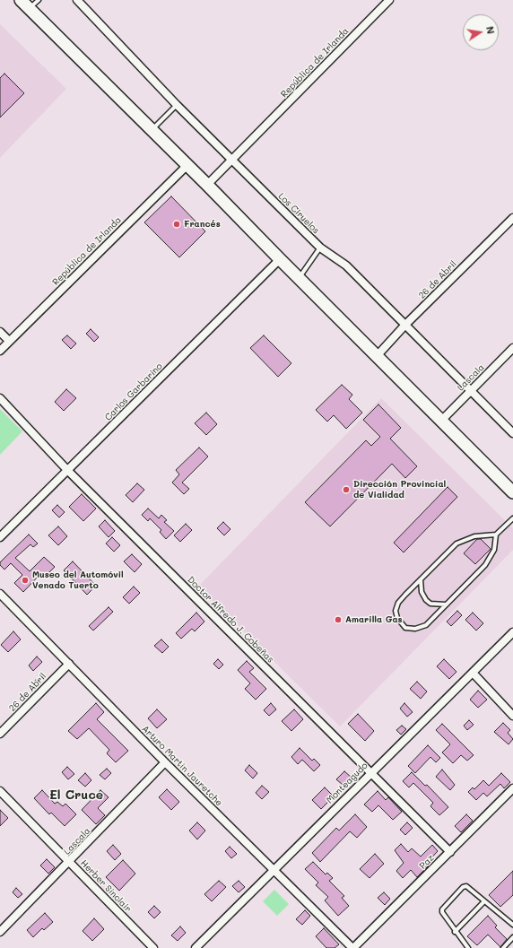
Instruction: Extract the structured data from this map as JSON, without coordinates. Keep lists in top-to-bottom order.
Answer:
{
  "streets": {
    "street": [
      "República de Irlanda",
      "Los Ciruelos",
      "26 de Abril",
      "Lascala",
      "Carlos Garbarino",
      "Doctor Alfredo J. Cobeñas",
      "Arturo Martín Jauretche",
      "Monteagudo",
      "Paz",
      "Herber Sinclair"
    ]
  },
  "crossings": [
    ["República de Irlanda", "Los Ciruelos"],
    ["Los Ciruelos", "26 de Abril"],
    ["Los Ciruelos", "Lascala"],
    ["26 de Abril", "Arturo Martín Jauretche"],
    ["Lascala", "Arturo Martín Jauretche"],
    ["Lascala", "Herber Sinclair"],
    ["Carlos Garbarino", "Doctor Alfredo J. Cobeñas"],
    ["Doctor Alfredo J. Cobeñas", "Monteagudo"],
    ["Doctor Alfredo J. Cobeñas", "Paz"],
    ["Arturo Martín Jauretche", "Monteagudo"],
    ["Arturo Martín Jauretche", "Paz"]
  ],
  "districts": ["El Cruce"],
  "places": [
    "Francés",
    "Dirección Provincial de Vialidad",
    "Museo del Automóvil Venado Tuerto",
    "Amarilla Gas"
  ],
  "north": "right"
}
